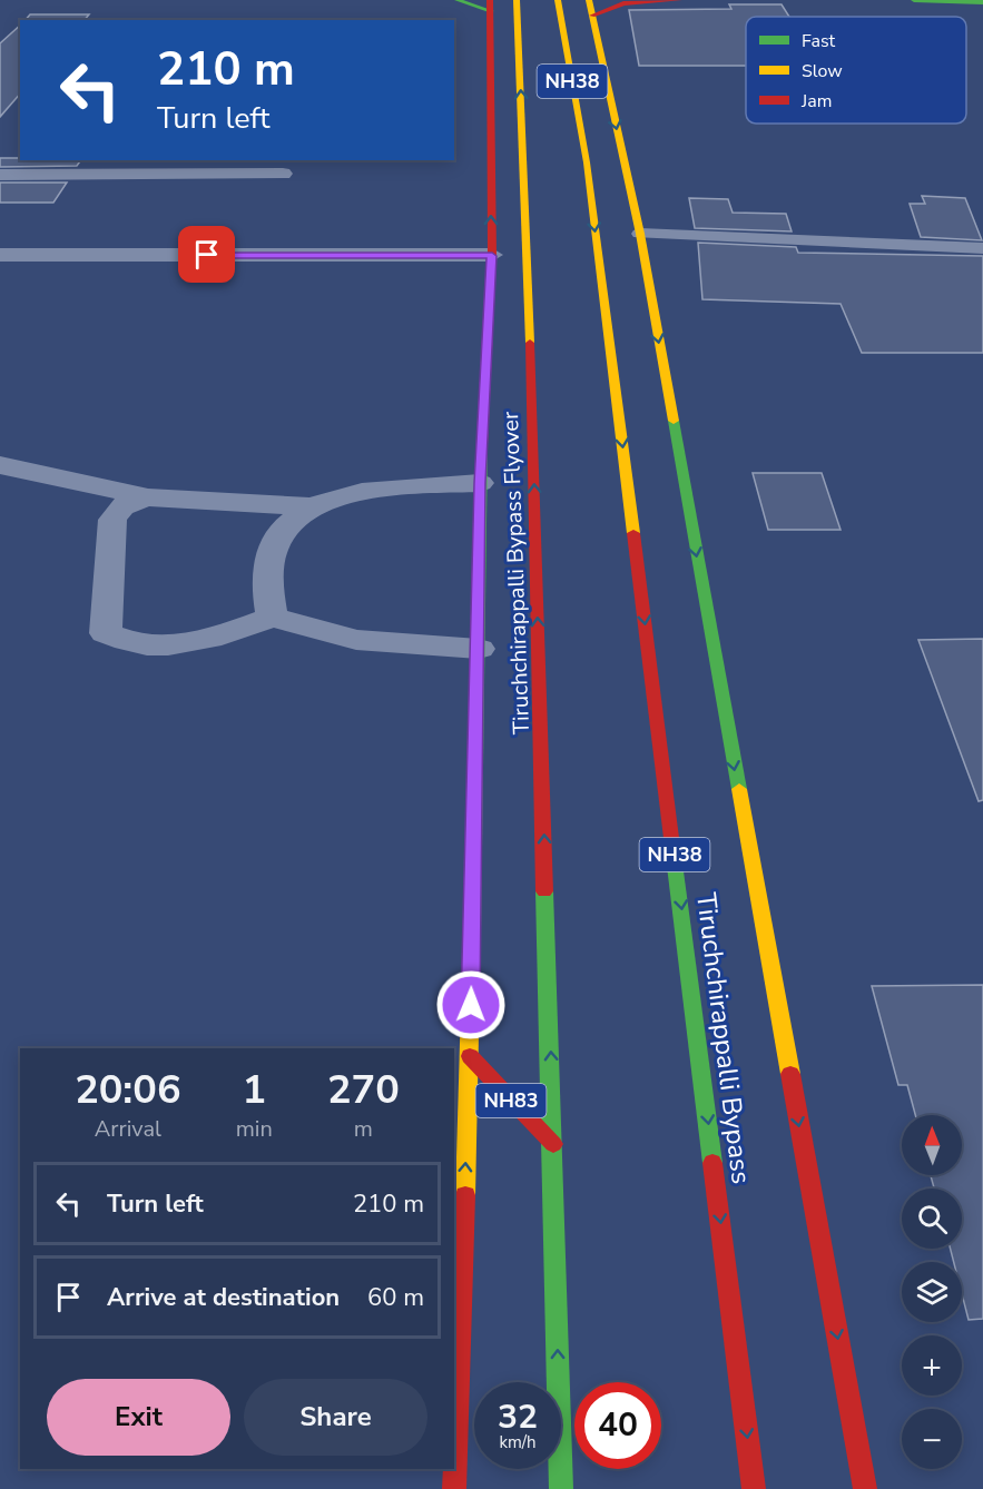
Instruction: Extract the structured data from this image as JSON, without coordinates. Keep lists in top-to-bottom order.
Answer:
{
  "streets": {
    "main road": [
      "NH38",
      "Tiruchchirappalli Bypass Flyover",
      "Tiruchchirappalli Bypass",
      "NH83"
    ]
  },
  "crossings": [
    ["NH38", "Tiruchchirappalli Bypass Flyover"],
    ["NH38", "NH83"],
    ["Tiruchchirappalli Bypass Flyover", "NH83"]
  ],
  "legend": ["Fast", "Slow", "Jam"],
  "north": "top",
  "page": {
    "turn": ["210 m", "Turn left"],
    "eta": [
      "20:06",
      "Arrival",
      "1",
      "min",
      "270",
      "m"
    ],
    "map_buttons": ["+", "−"],
    "list": [
      {
        "name": "Turn left",
        "value": "210 m"
      },
      {
        "name": "Arrive at destination",
        "value": "60 m"
      }
    ],
    "buttons": ["Exit", "Share"],
    "speed": "32 km/h",
    "limit": "40"
  }
}
